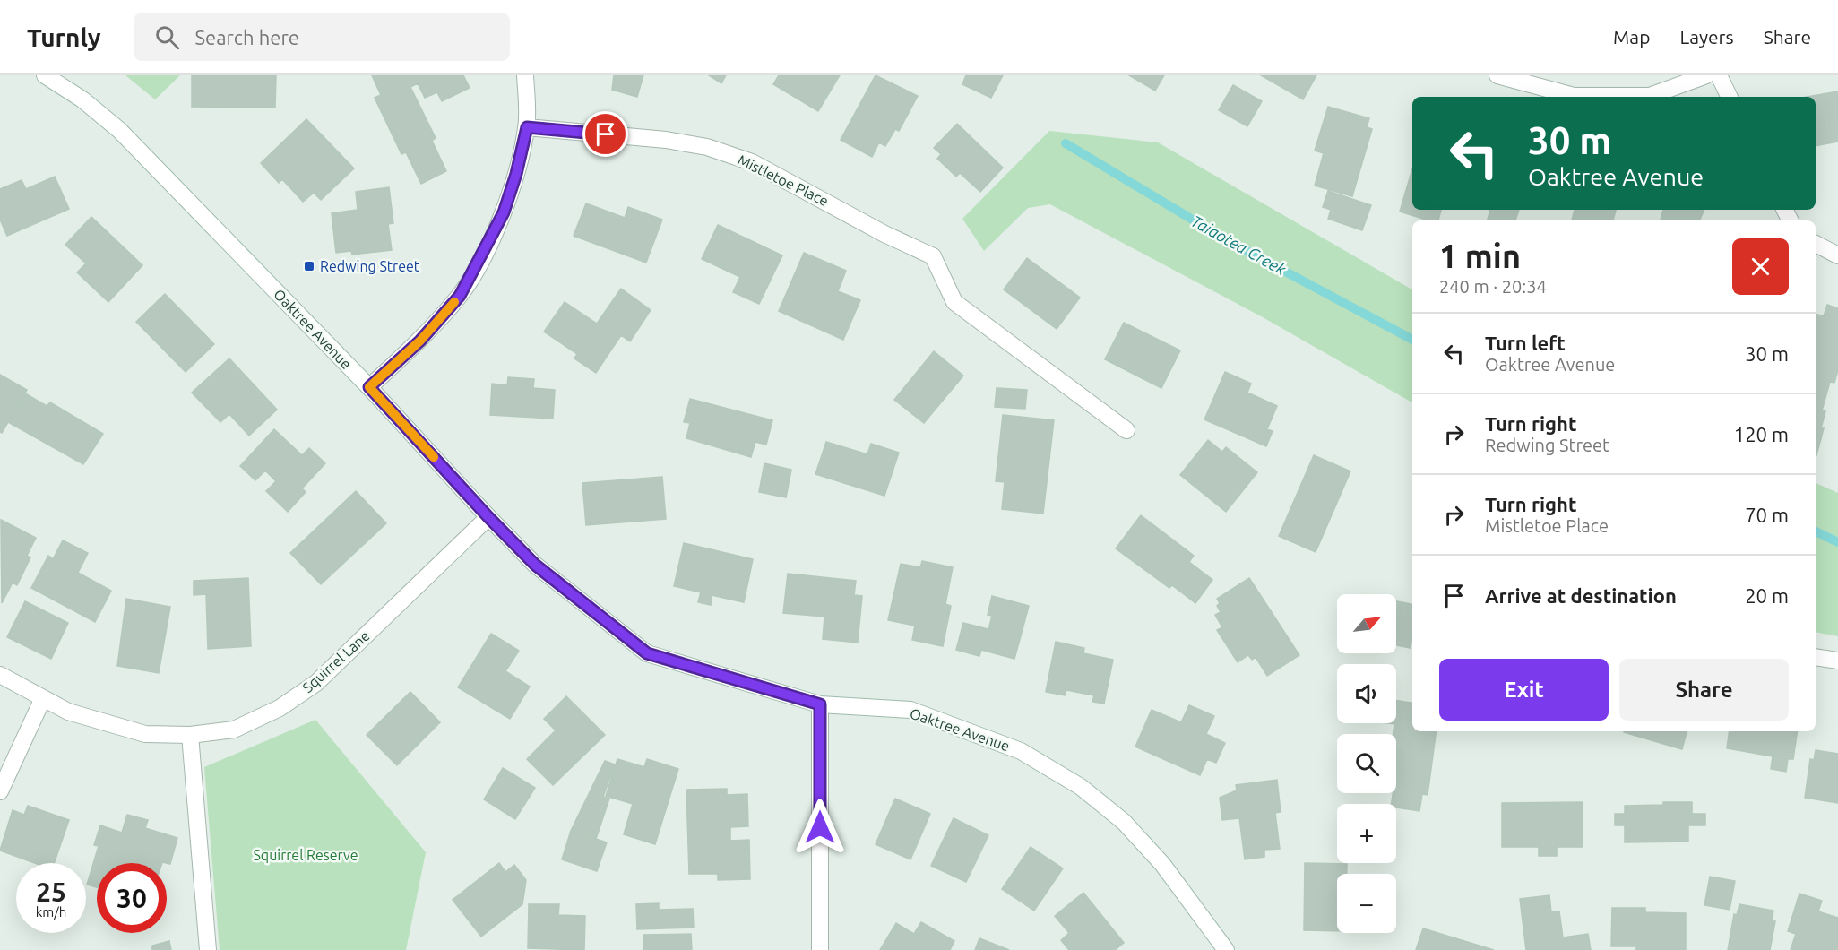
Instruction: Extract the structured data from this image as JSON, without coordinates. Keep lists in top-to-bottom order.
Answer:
{
  "streets": {
    "street": ["Mistletoe Place", "Oaktree Avenue", "Squirrel Lane"]
  },
  "crossings": [
    ["Oaktree Avenue", "Squirrel Lane"]
  ],
  "water": ["Taiaotea Creek"],
  "parks": ["Squirrel Reserve"],
  "places": {
    "transit": ["Redwing Street"]
  },
  "north": "top right",
  "page": {
    "header": "Turnly",
    "search": "Search here",
    "nav": ["Map", "Layers", "Share"],
    "turn": ["30 m", "Oaktree Avenue"],
    "heading": ["1 min", "240 m · 20:34"],
    "list": [
      {
        "name": "Turn left",
        "note": "Oaktree Avenue",
        "value": "30 m"
      },
      {
        "name": "Turn right",
        "note": "Redwing Street",
        "value": "120 m"
      },
      {
        "name": "Turn right",
        "note": "Mistletoe Place",
        "value": "70 m"
      },
      {
        "name": "Arrive at destination",
        "value": "20 m"
      }
    ],
    "map_buttons": ["+", "−"],
    "buttons": ["Exit", "Share"],
    "speed": "25 km/h",
    "limit": "30"
  }
}
